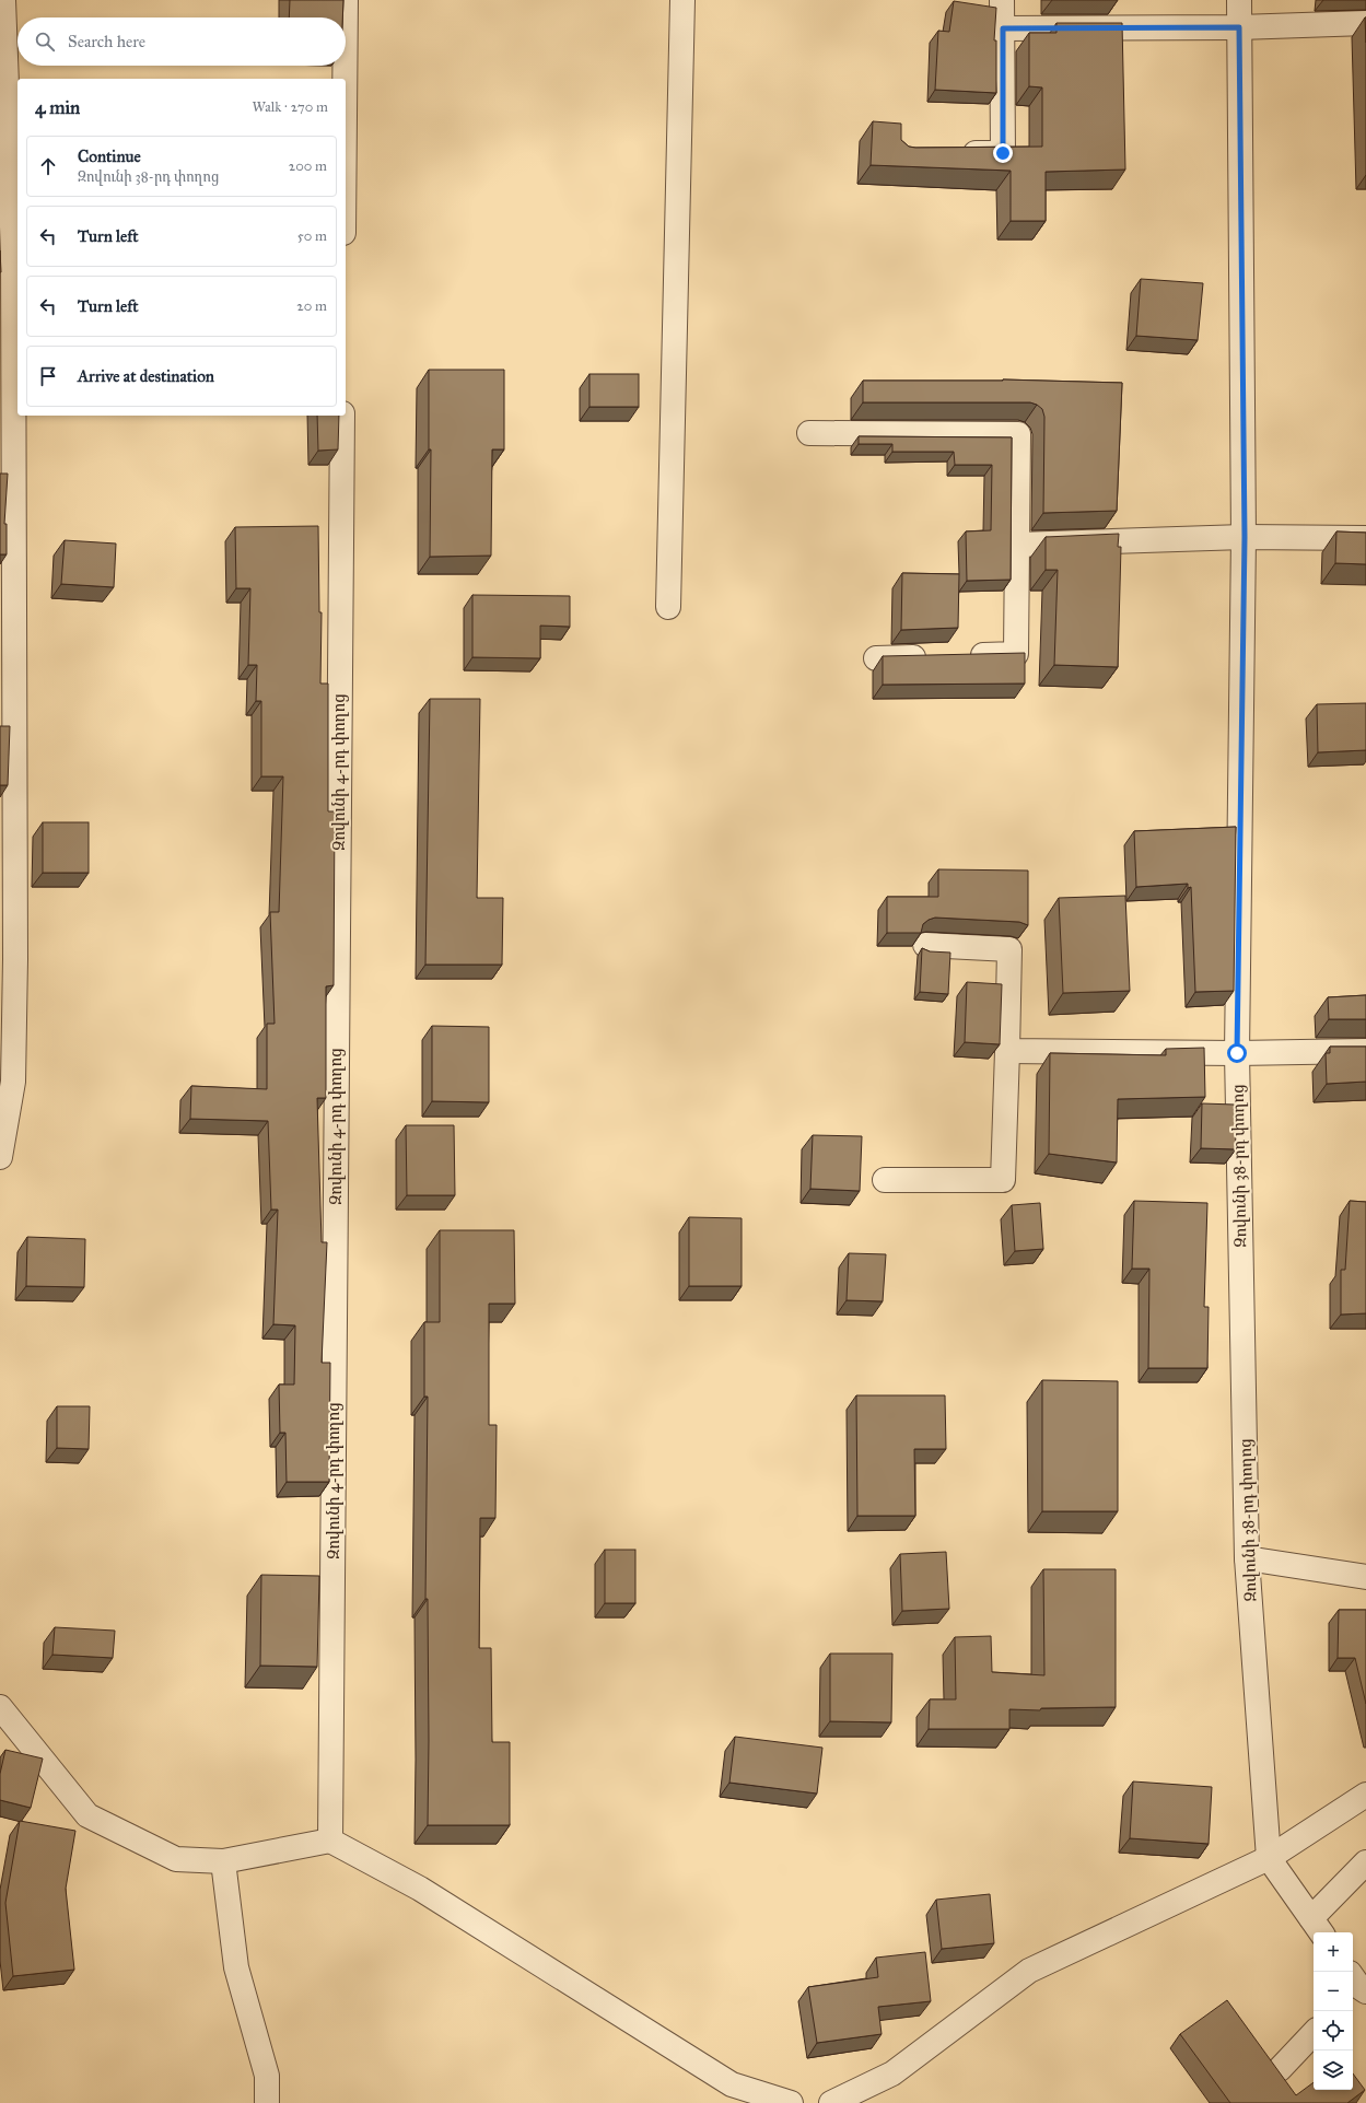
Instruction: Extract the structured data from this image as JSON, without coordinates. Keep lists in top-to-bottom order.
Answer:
{
  "streets": {
    "street": ["Զովունի 4-րդ փողոց", "Զովունի 38-րդ փողոց"]
  },
  "page": {
    "search": "Search here",
    "heading": ["4 min", "Walk · 270 m"],
    "list": [
      ["Continue", "Զովունի 38-րդ փողոց", "200 m"],
      ["Turn left", "50 m"],
      ["Turn left", "20 m"],
      "Arrive at destination"
    ],
    "map_buttons": ["+", "−"]
  }
}
